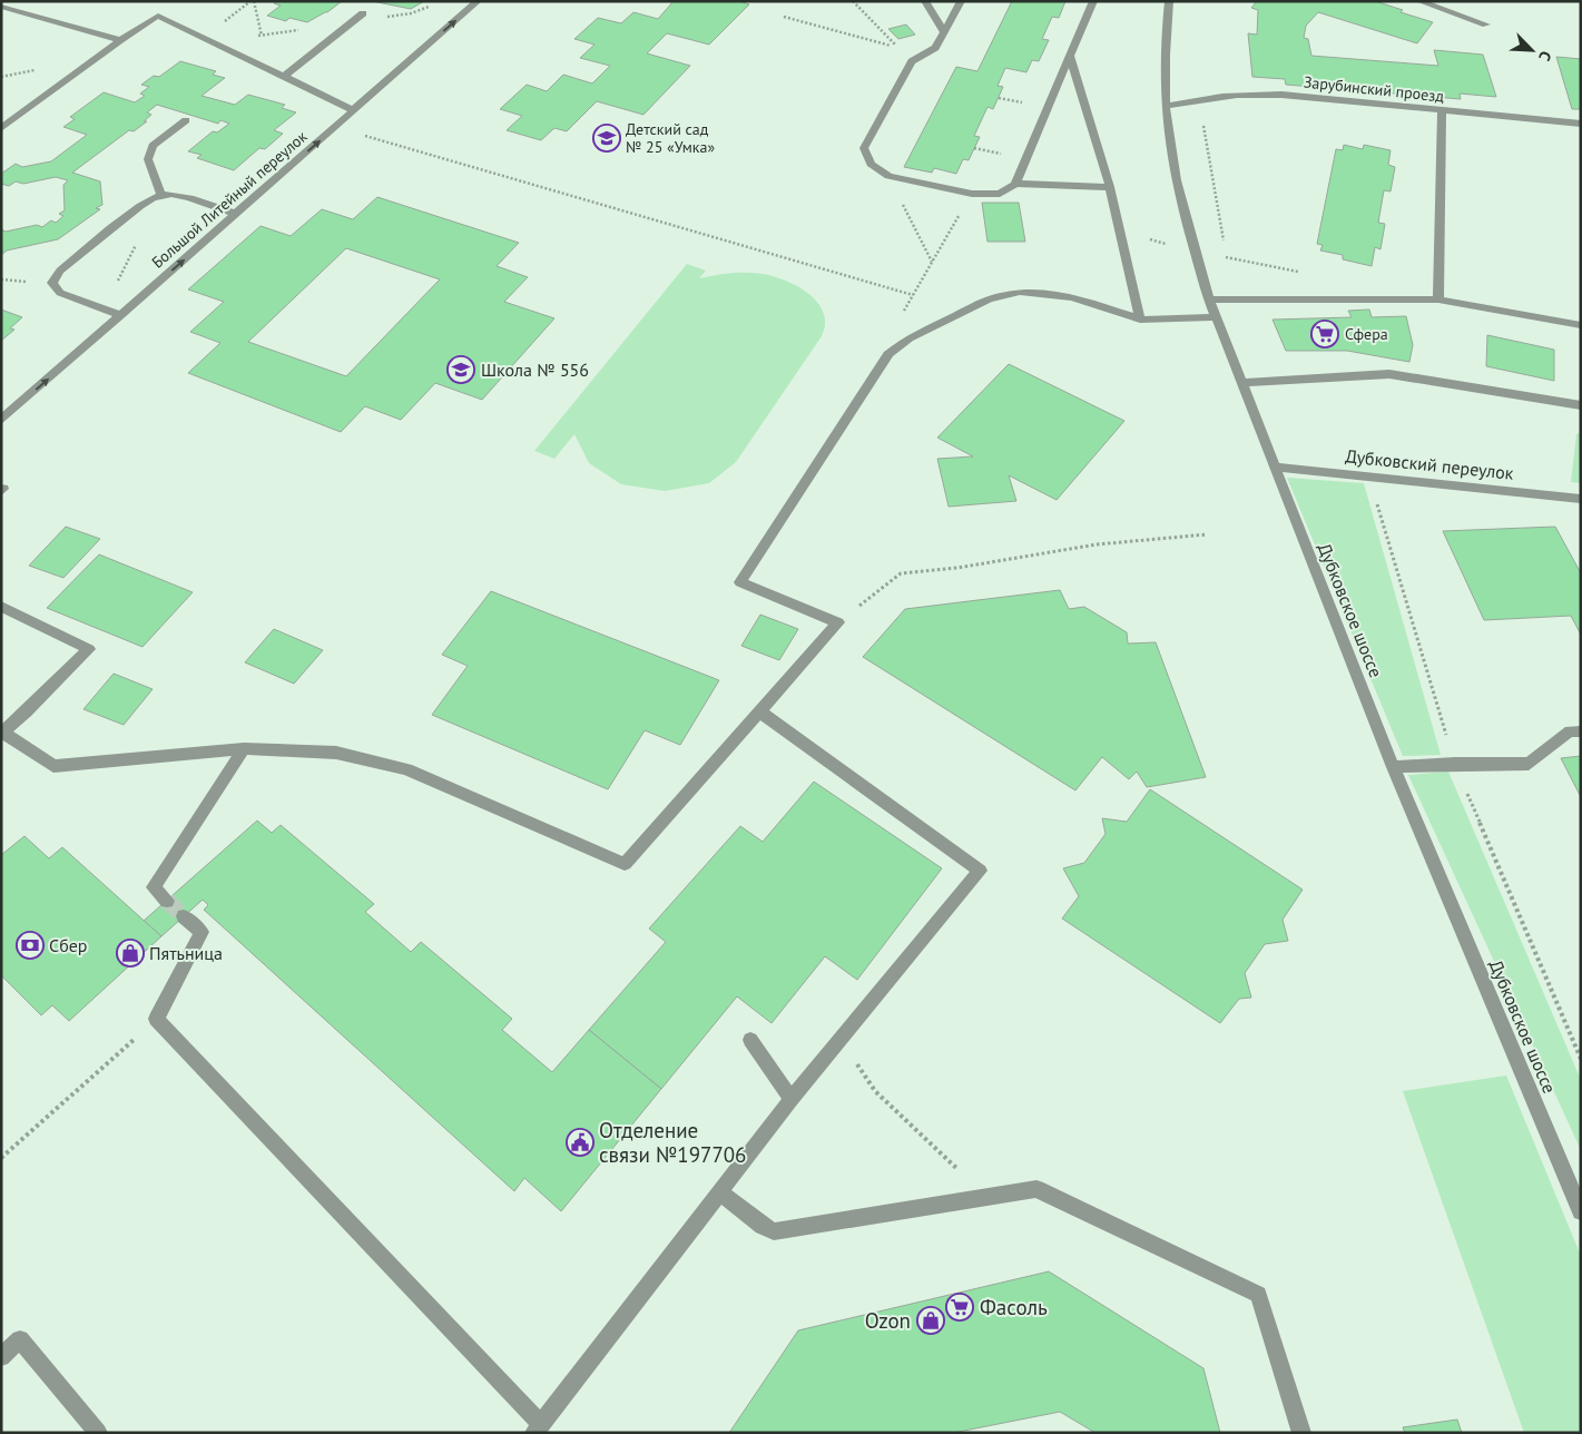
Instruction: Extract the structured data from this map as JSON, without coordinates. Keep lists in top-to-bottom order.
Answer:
{
  "streets": {
    "street": [
      "Зарубинский проезд",
      "Большой Литейный переулок",
      "Дубковский переулок",
      "Дубковское шоссе"
    ]
  },
  "crossings": [
    ["Зарубинский проезд", "Дубковское шоссе"],
    ["Дубковский переулок", "Дубковское шоссе"]
  ],
  "one_way": ["Большой Литейный переулок"],
  "places": {
    "school or university": ["Детский сад № 25 «Умка»", "Школа № 556"],
    "supermarket": ["Сфера", "Фасоль"],
    "bank": ["Сбер"],
    "shop": ["Пятьница", "Ozon"],
    "public building": ["Отделение связи №197706"]
  },
  "north": "bottom right"
}
